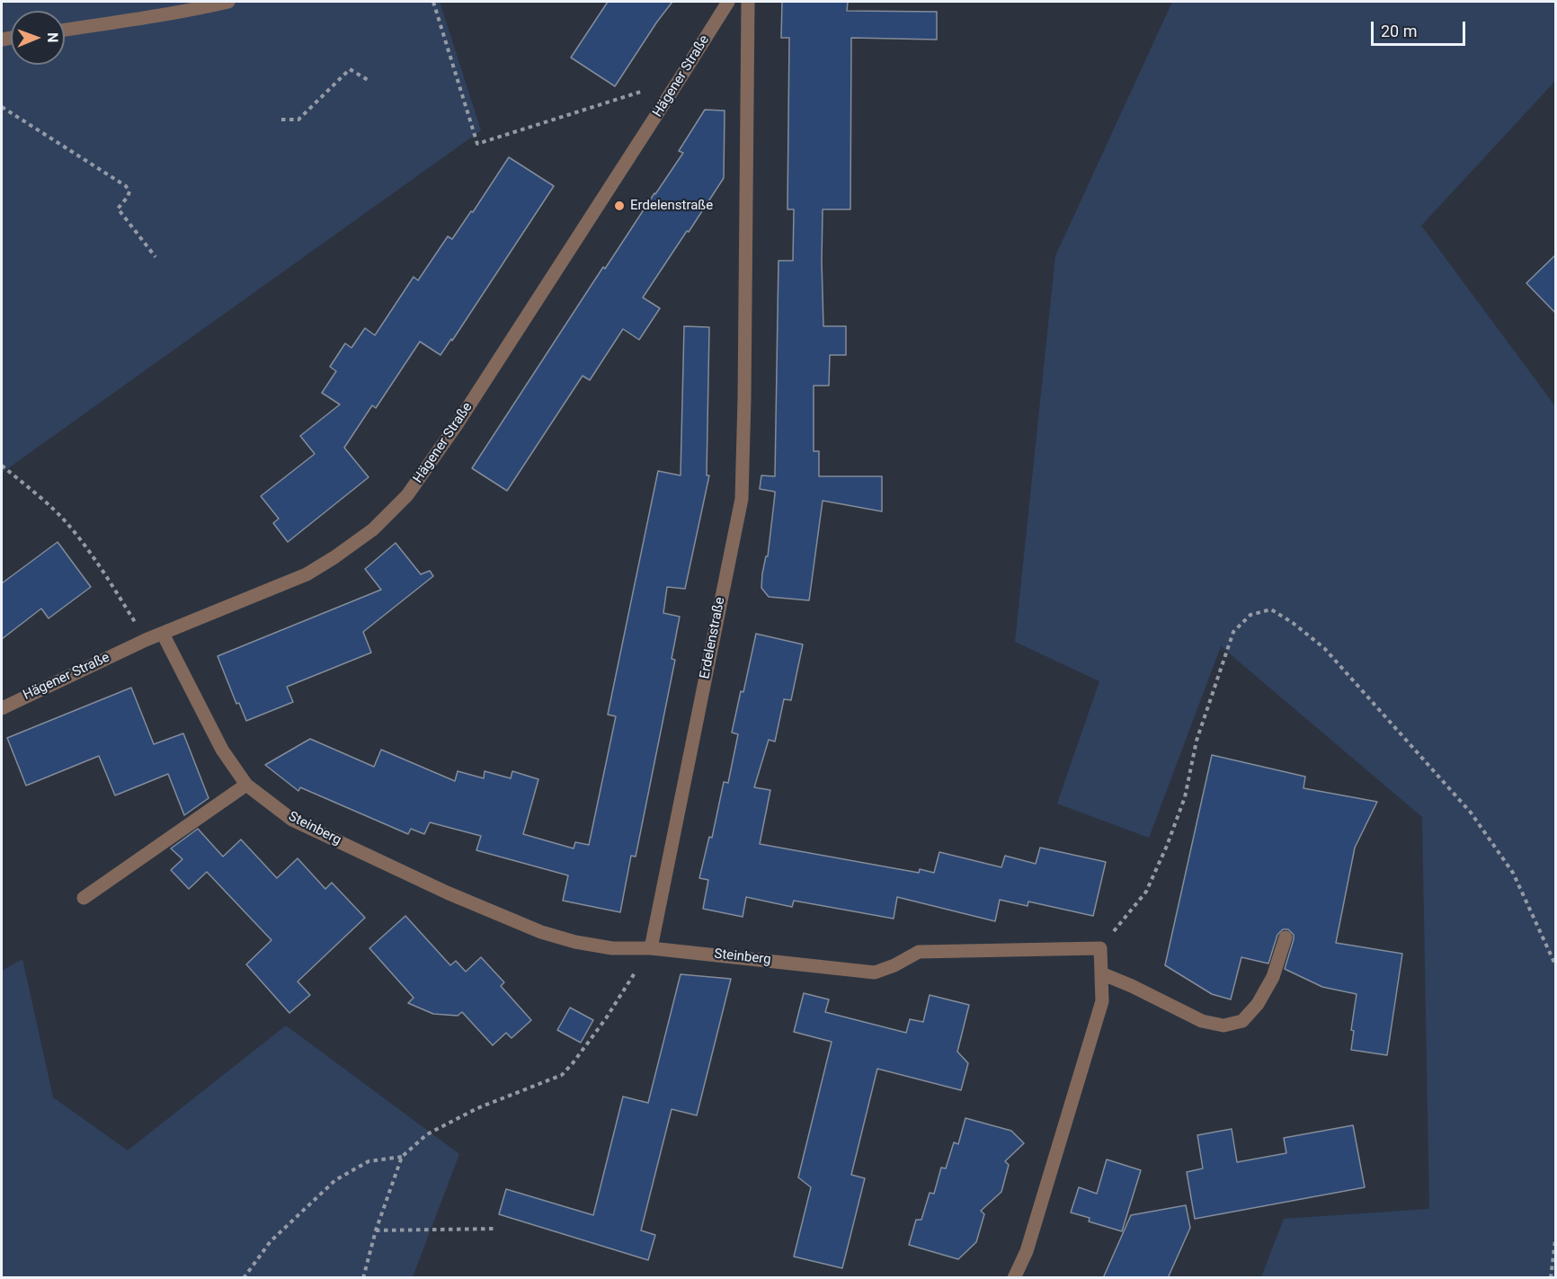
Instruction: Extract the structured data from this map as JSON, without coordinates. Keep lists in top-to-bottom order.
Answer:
{
  "streets": {
    "street": ["Hägener Straße", "Erdelenstraße", "Steinberg"]
  },
  "crossings": [
    ["Hägener Straße", "Steinberg"],
    ["Erdelenstraße", "Steinberg"]
  ],
  "places": ["Erdelenstraße"],
  "scale_bar": "20 m",
  "north": "right"
}
